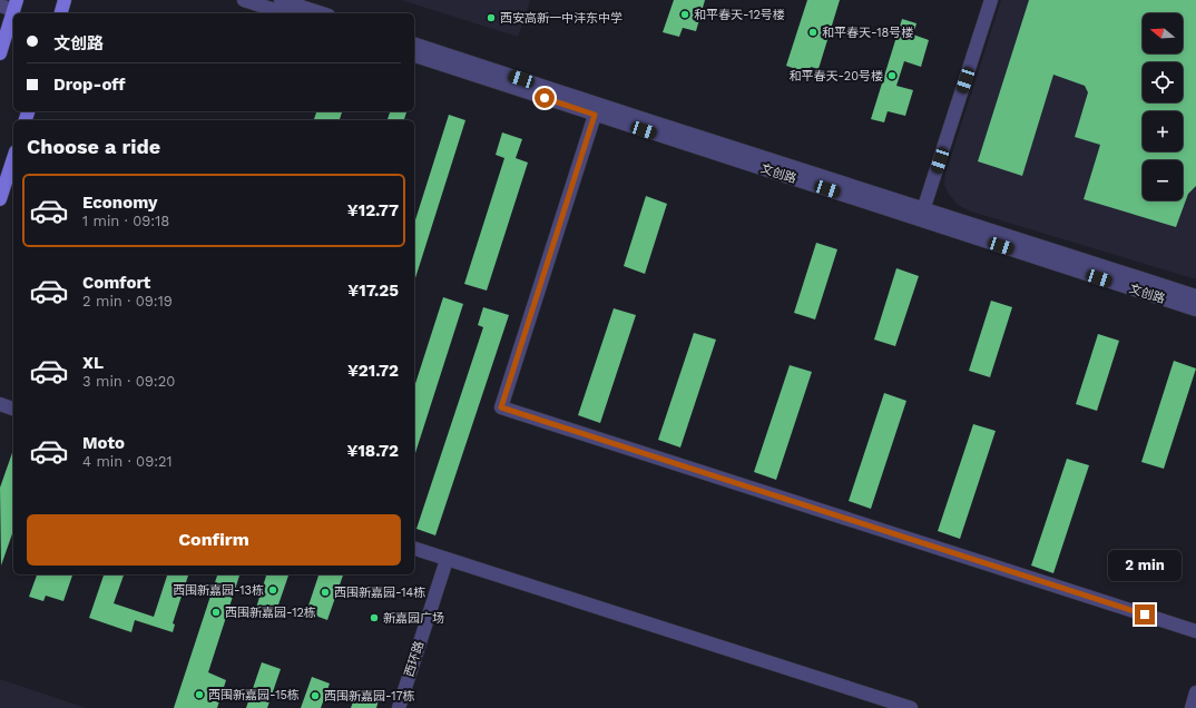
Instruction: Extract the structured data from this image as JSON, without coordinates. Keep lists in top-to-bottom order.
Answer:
{
  "streets": {
    "street": ["文创路", "西环路"]
  },
  "places": [
    "和平春天-12号楼",
    "西安高新一中沣东中学",
    "和平春天-18号楼",
    "和平春天-20号楼",
    "西围新嘉园-13栋",
    "西围新嘉园-14栋",
    "西围新嘉园-12栋",
    "新嘉园广场",
    "西围新嘉园-15栋",
    "西围新嘉园-17栋"
  ],
  "north": "left",
  "page": {
    "map_buttons": ["+", "−"],
    "banner": ["文创路", "Drop-off"],
    "heading": "Choose a ride",
    "list": [
      {
        "name": "Economy",
        "note": "1 min · 09:18",
        "value": "¥12.77"
      },
      {
        "name": "Comfort",
        "note": "2 min · 09:19",
        "value": "¥17.25"
      },
      {
        "name": "XL",
        "note": "3 min · 09:20",
        "value": "¥21.72"
      },
      {
        "name": "Moto",
        "note": "4 min · 09:21",
        "value": "¥18.72"
      }
    ],
    "buttons": "Confirm",
    "bubble": "2 min"
  }
}
